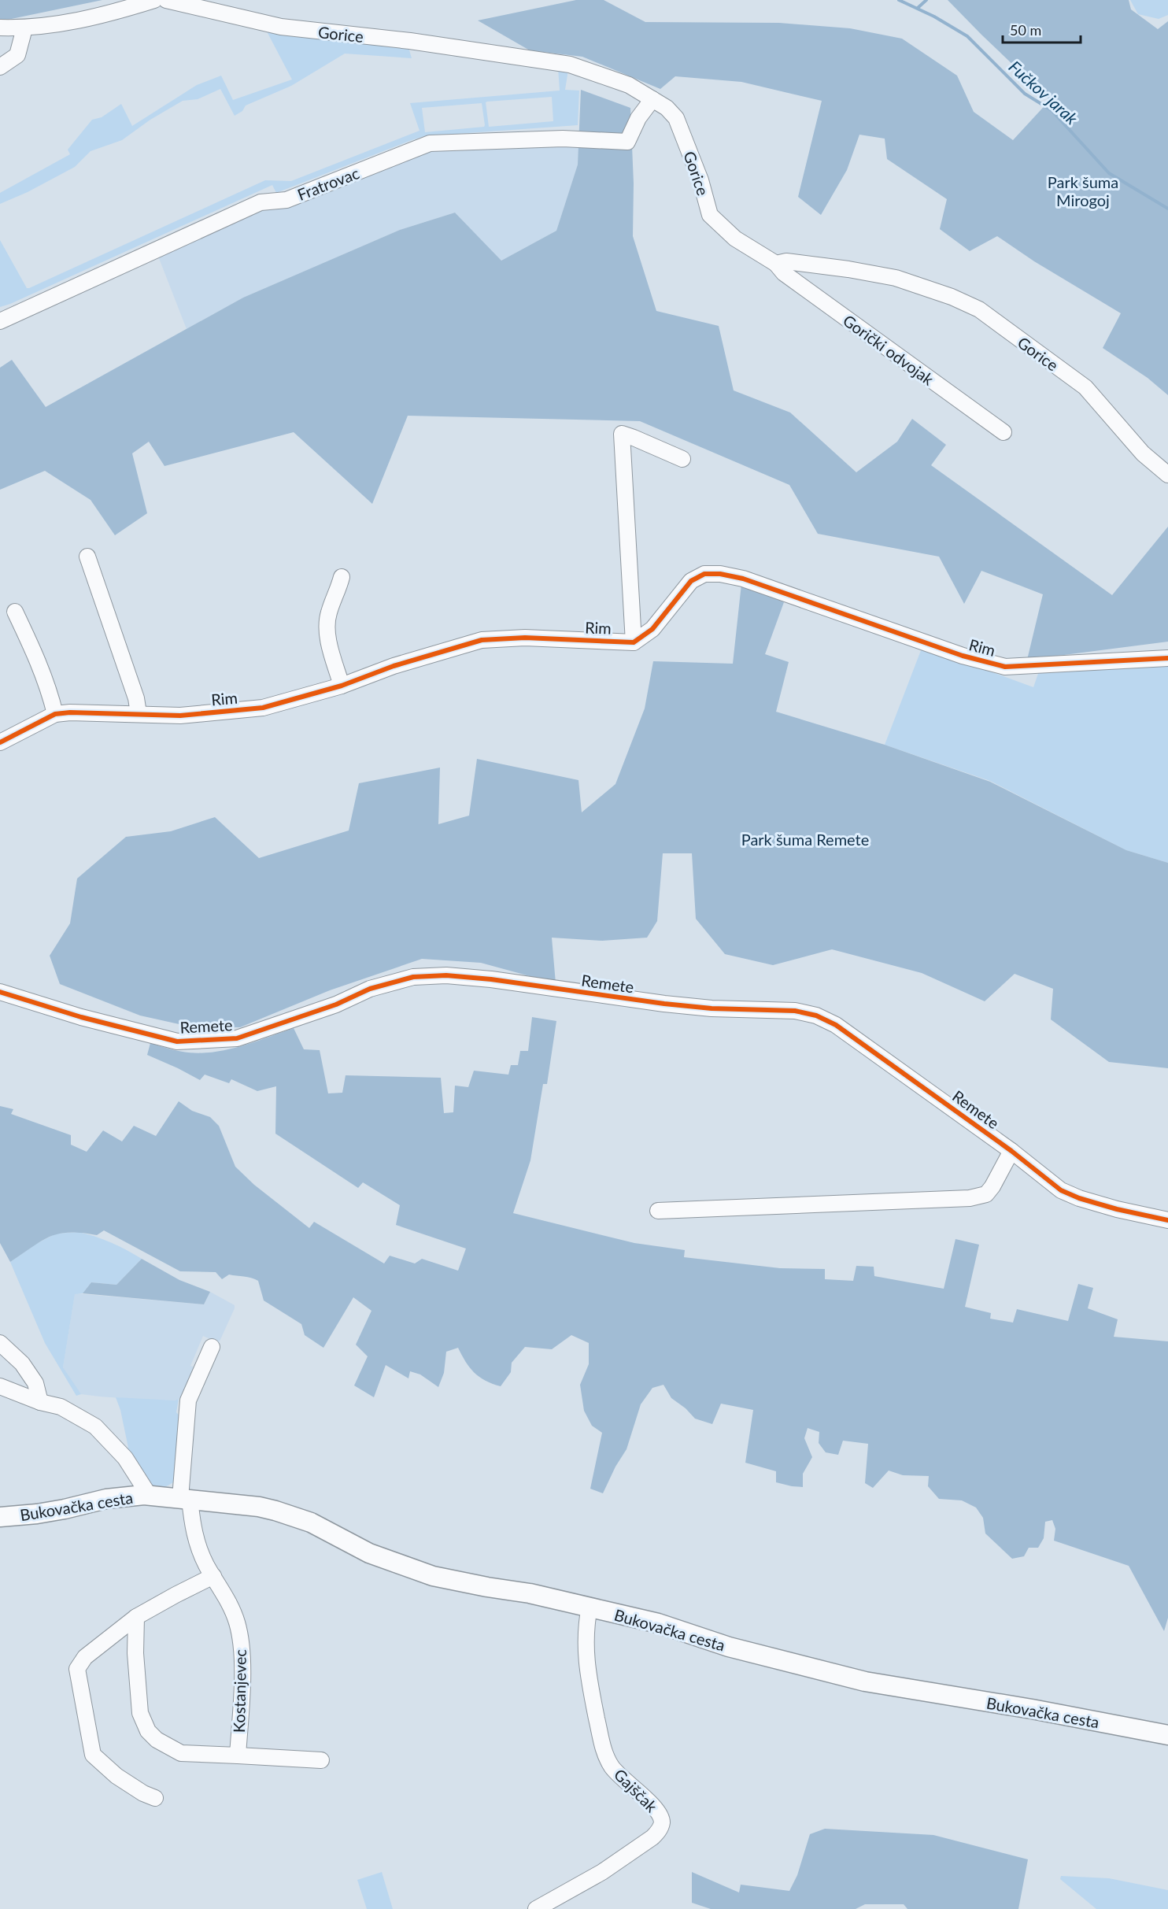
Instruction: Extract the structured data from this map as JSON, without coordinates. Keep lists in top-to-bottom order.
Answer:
{
  "streets": {
    "main road": ["Bukovačka cesta"],
    "street": [
      "Gorice",
      "Fratrovac",
      "Gorički odvojak",
      "Rim",
      "Remete",
      "Kostanjevec",
      "Gajščak"
    ]
  },
  "crossings": [
    ["Gorice", "Fratrovac"],
    ["Gorice", "Gorički odvojak"],
    ["Bukovačka cesta", "Kostanjevec"],
    ["Bukovačka cesta", "Gajščak"]
  ],
  "water": ["Fučkov jarak"],
  "parks": ["Park šuma Mirogoj", "Park šuma Remete"],
  "scale_bar": "50 m"
}
